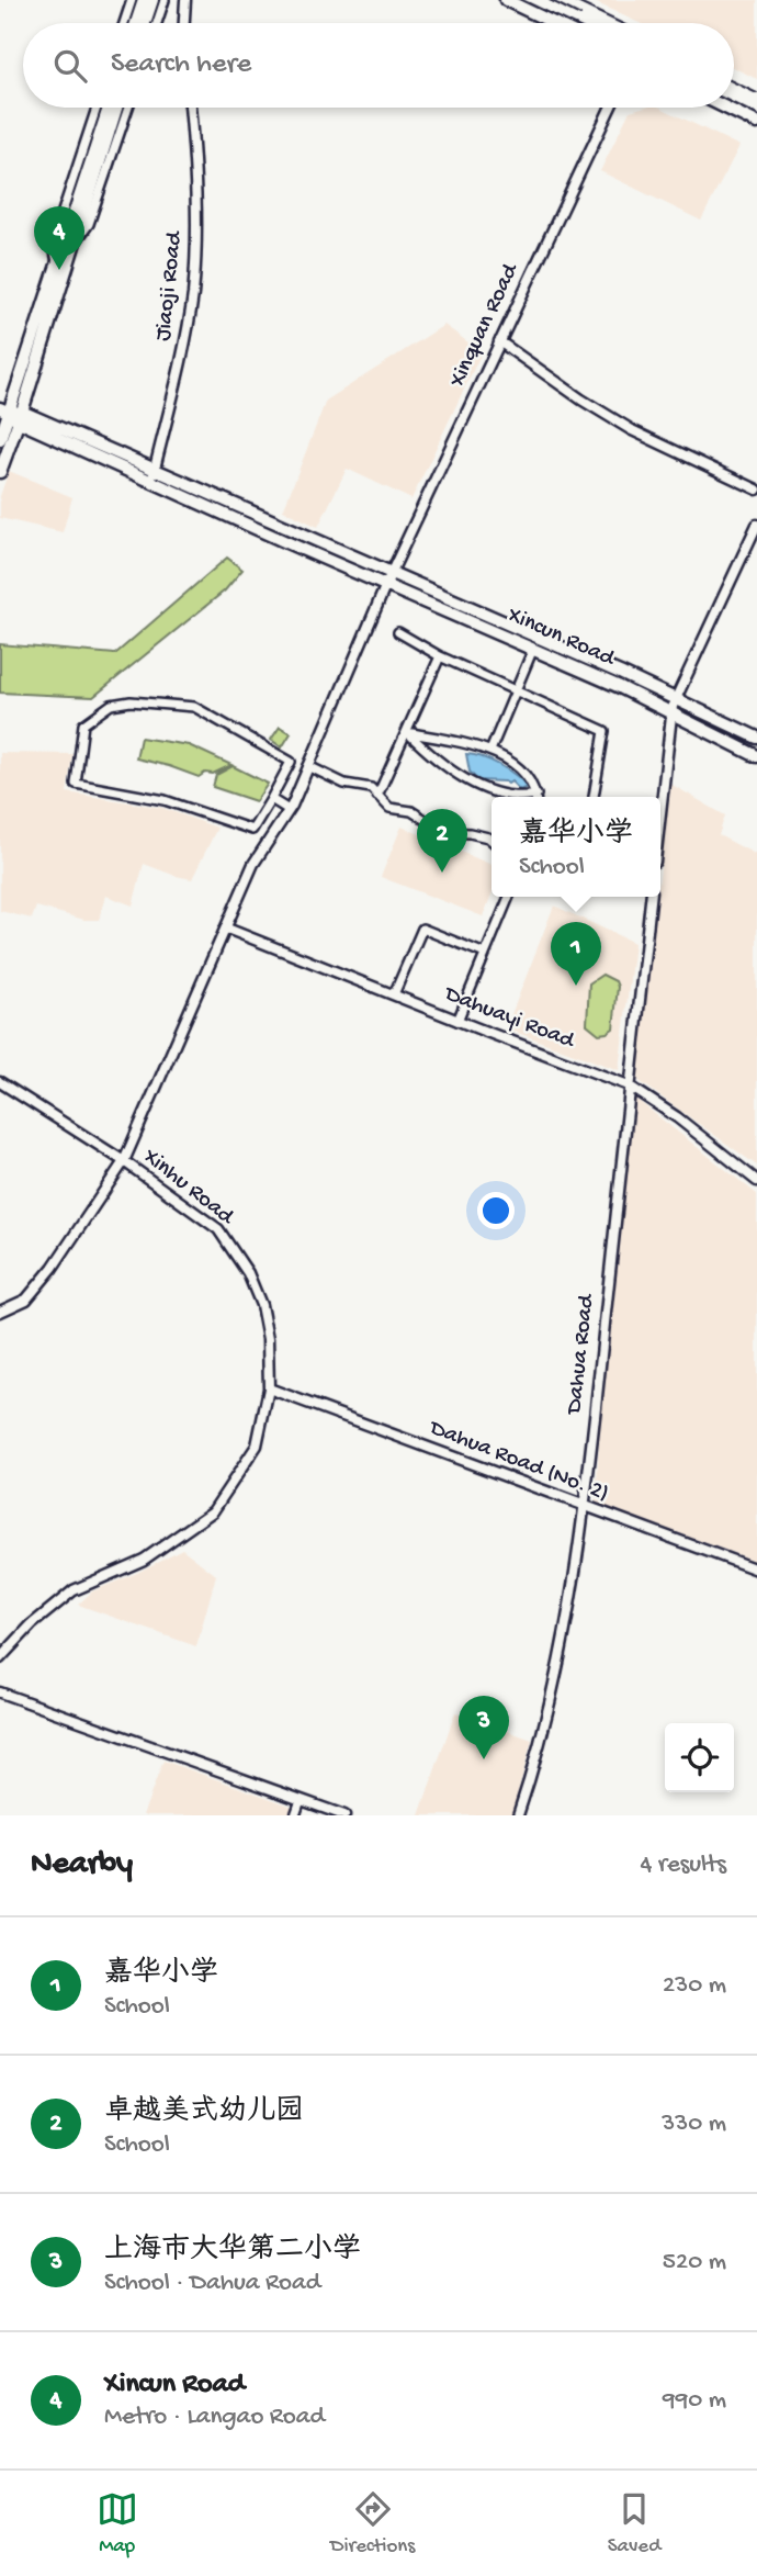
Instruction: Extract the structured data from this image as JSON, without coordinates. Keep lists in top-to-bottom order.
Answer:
{
  "streets": {
    "main road": ["Xincun Road"],
    "street": [
      "Jiaoji Road",
      "Xinquan Road",
      "Dahuayi Road",
      "Xinhu Road",
      "Dahua Road",
      "Dahua Road (No. 2)"
    ]
  },
  "crossings": [
    ["Jiaoji Road", "Xincun Road"],
    ["Xinquan Road", "Xincun Road"],
    ["Xinquan Road", "Xinhu Road"],
    ["Xincun Road", "Xinhu Road"],
    ["Dahuayi Road", "Xinhu Road"],
    ["Dahuayi Road", "Dahua Road"],
    ["Xinhu Road", "Dahua Road (No. 2)"],
    ["Dahua Road", "Dahua Road (No. 2)"]
  ],
  "page": {
    "search": "Search here",
    "pins": [
      "4",
      "2",
      "1",
      "3"
    ],
    "popup": ["嘉华小学", "School"],
    "heading": ["Nearby", "4 results"],
    "list": [
      {
        "mark": "1",
        "name": "嘉华小学",
        "note": "School",
        "value": "230 m"
      },
      {
        "mark": "2",
        "name": "卓越美式幼儿园",
        "note": "School",
        "value": "330 m"
      },
      {
        "mark": "3",
        "name": "上海市大华第二小学",
        "note": "School · Dahua Road",
        "value": "520 m"
      },
      {
        "mark": "4",
        "name": "Xincun Road",
        "note": "Metro · Langao Road",
        "value": "990 m"
      }
    ],
    "nav": ["Map", "Directions", "Saved"]
  }
}
